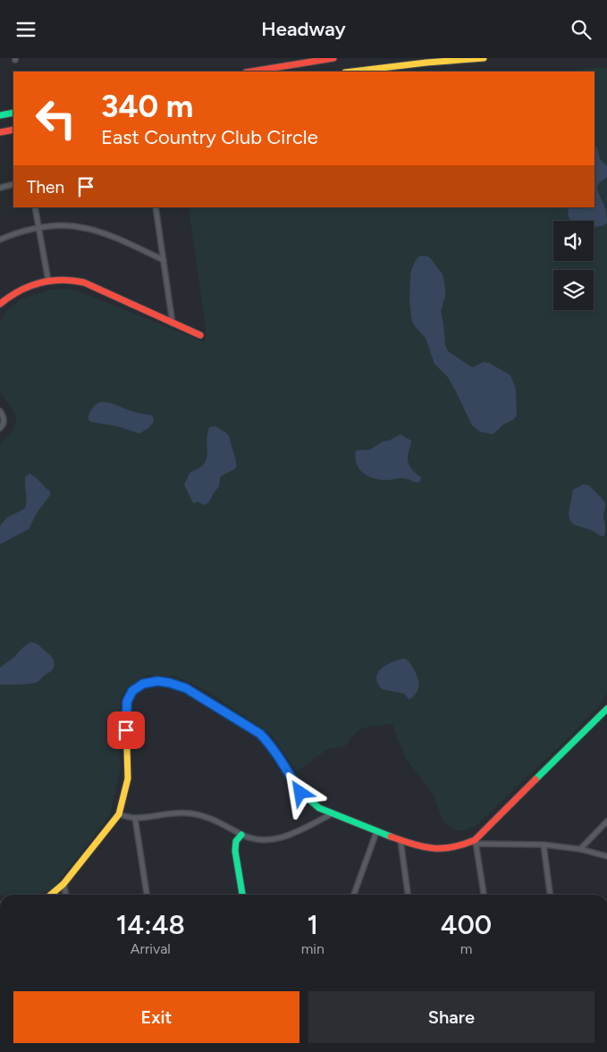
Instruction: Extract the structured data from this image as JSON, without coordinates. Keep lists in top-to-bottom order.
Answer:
{
  "page": {
    "header": "Headway",
    "turn": ["340 m", "East Country Club Circle"],
    "then": "Then",
    "eta": [
      "14:48",
      "Arrival",
      "1",
      "min",
      "400",
      "m"
    ],
    "buttons": ["Exit", "Share"]
  }
}
